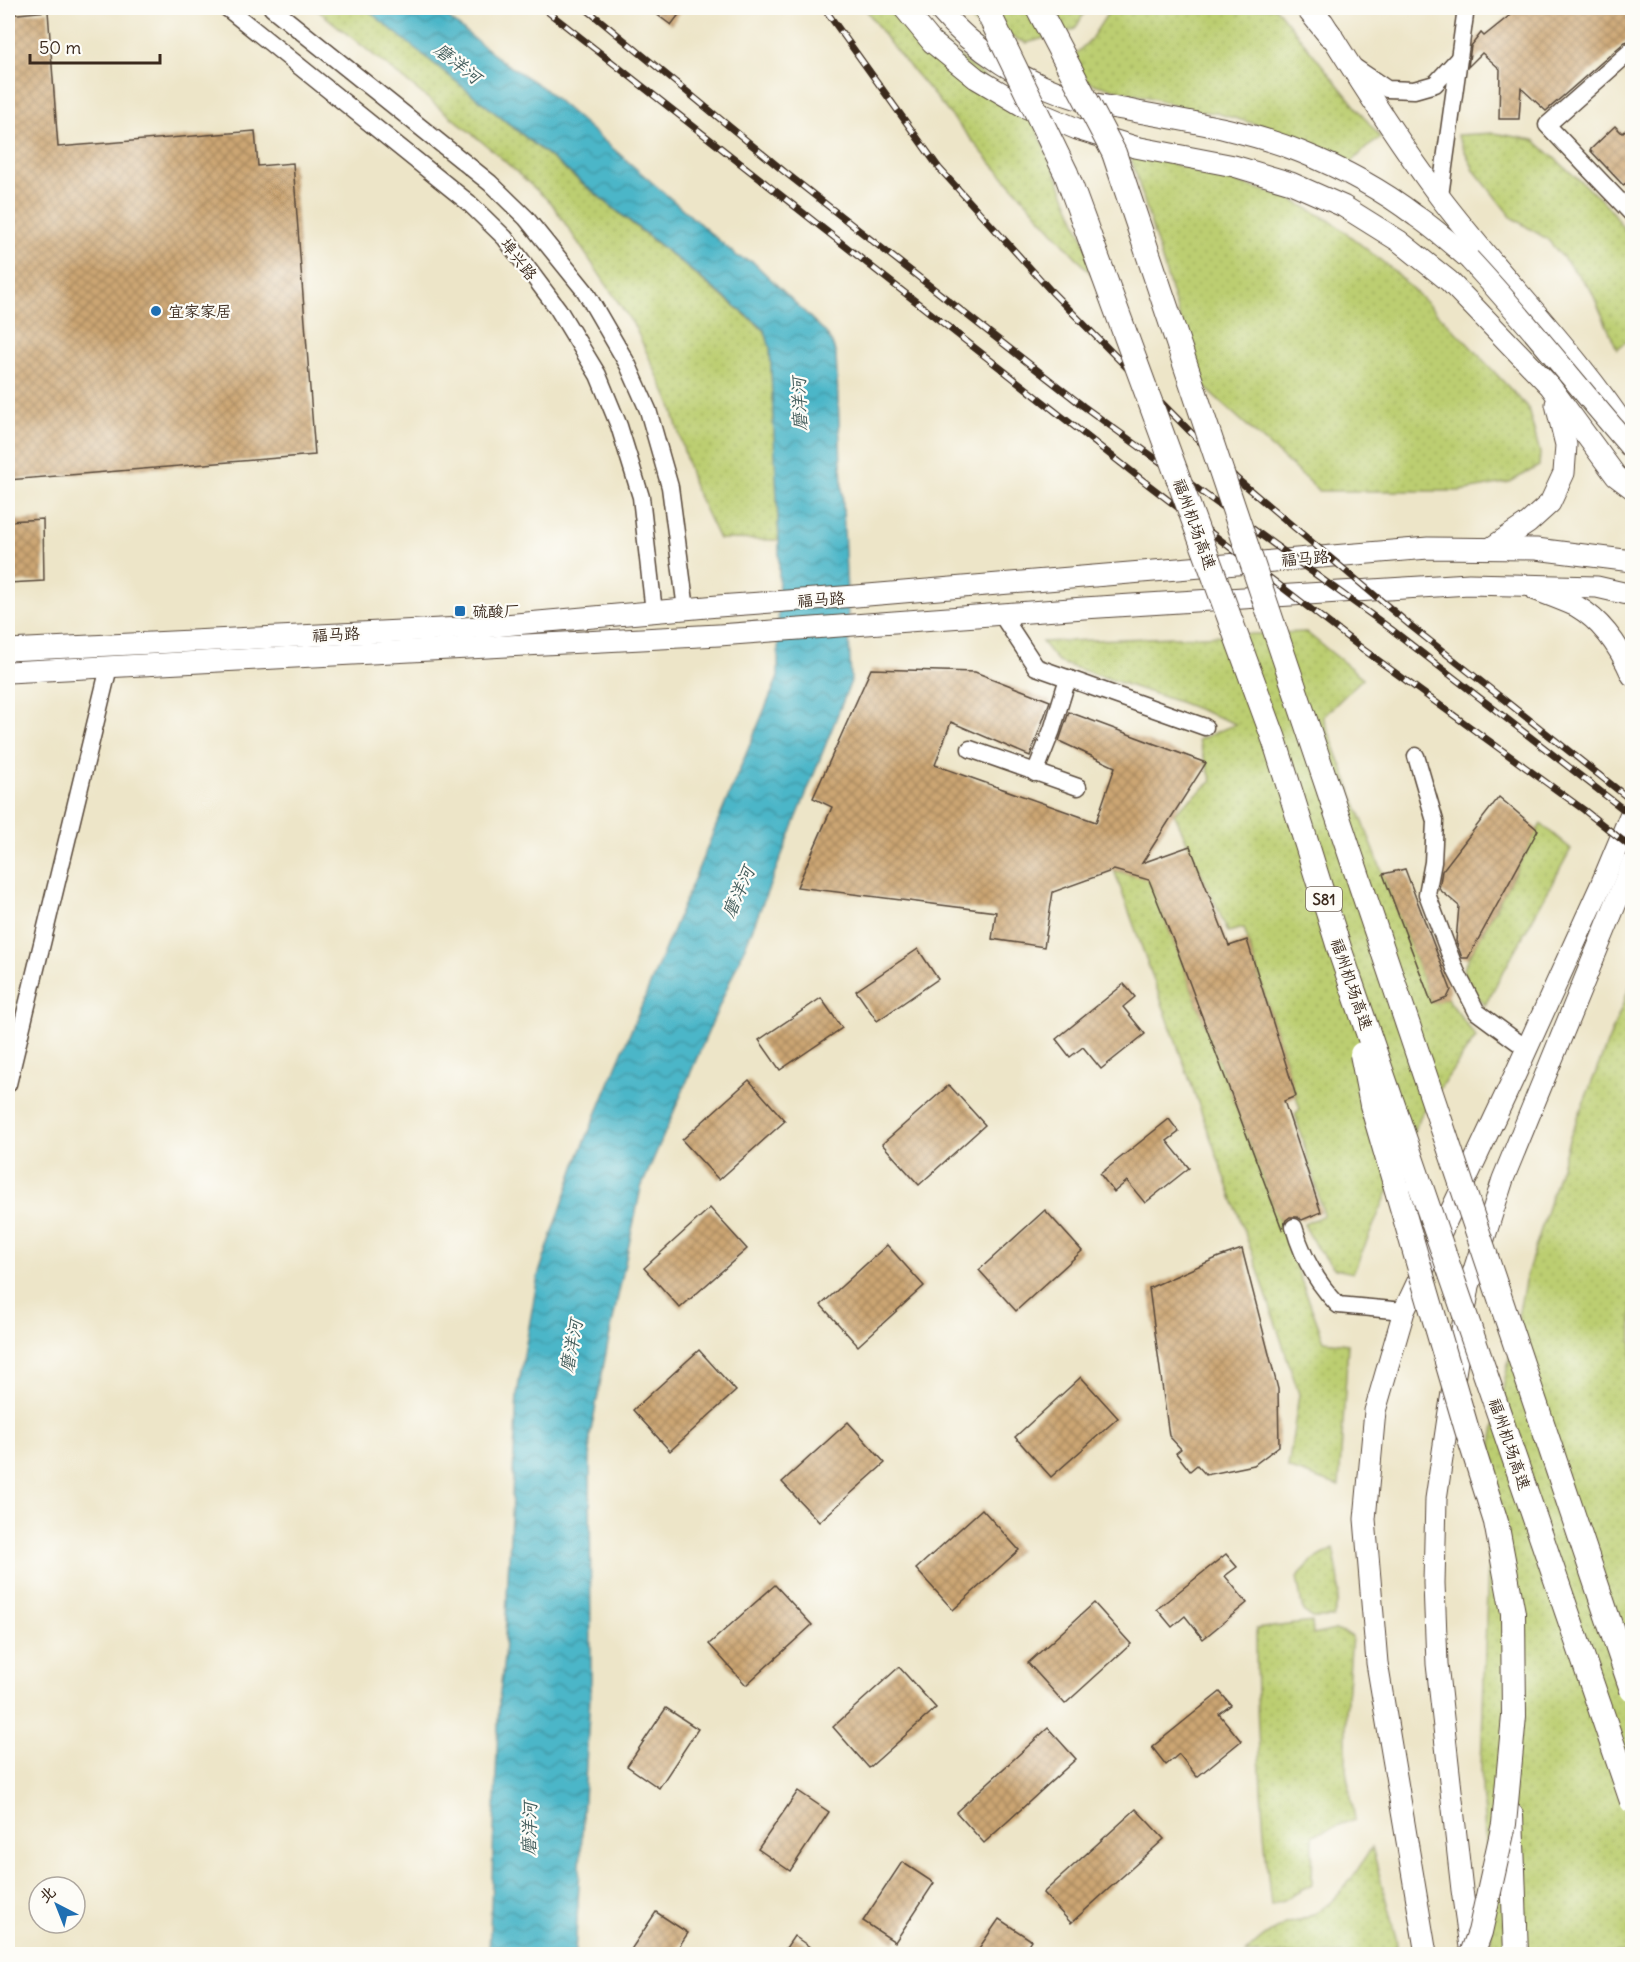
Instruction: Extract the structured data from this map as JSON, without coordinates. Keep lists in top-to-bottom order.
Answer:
{
  "streets": {
    "highway": ["福州机场高速", "S81"],
    "main road": ["福马路"],
    "street": ["埠兴路"]
  },
  "crossings": [
    ["埠兴路", "福马路"]
  ],
  "water": ["磨洋河"],
  "places": {
    "other": ["宜家家居"],
    "transit": ["硫酸厂"]
  },
  "scale_bar": "50 m",
  "north": "top left"
}
